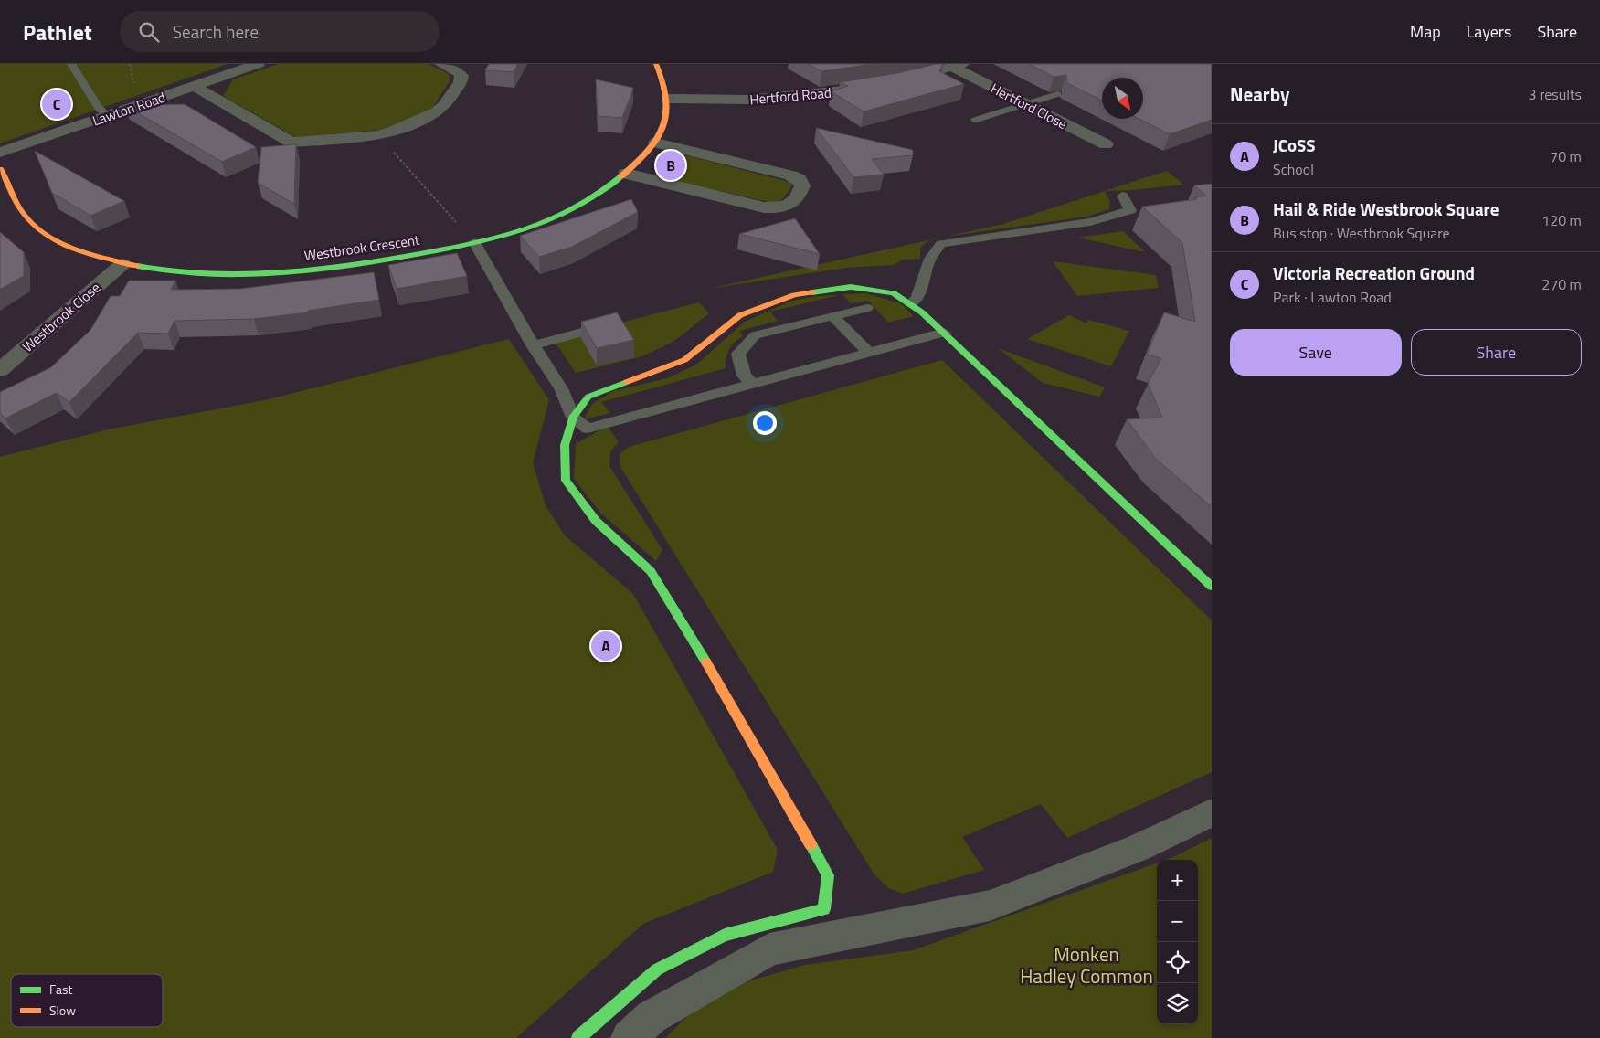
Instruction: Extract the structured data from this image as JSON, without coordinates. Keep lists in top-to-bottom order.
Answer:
{
  "streets": {
    "street": [
      "Hertford Road",
      "Hertford Close",
      "Lawton Road",
      "Westbrook Crescent",
      "Westbrook Close"
    ]
  },
  "crossings": [
    ["Hertford Road", "Westbrook Crescent"],
    ["Westbrook Crescent", "Westbrook Close"]
  ],
  "parks": ["Monken Hadley Common"],
  "legend": ["Fast", "Slow"],
  "north": "bottom right",
  "page": {
    "header": "Pathlet",
    "search": "Search here",
    "nav": ["Map", "Layers", "Share"],
    "heading": ["Nearby", "3 results"],
    "pins": ["C", "B", "A"],
    "list": [
      {
        "mark": "A",
        "name": "JCoSS",
        "note": "School",
        "value": "70 m"
      },
      {
        "mark": "B",
        "name": "Hail & Ride Westbrook Square",
        "note": "Bus stop · Westbrook Square",
        "value": "120 m"
      },
      {
        "mark": "C",
        "name": "Victoria Recreation Ground",
        "note": "Park · Lawton Road",
        "value": "270 m"
      }
    ],
    "buttons": ["Save", "Share"],
    "map_buttons": ["+", "−"]
  }
}
